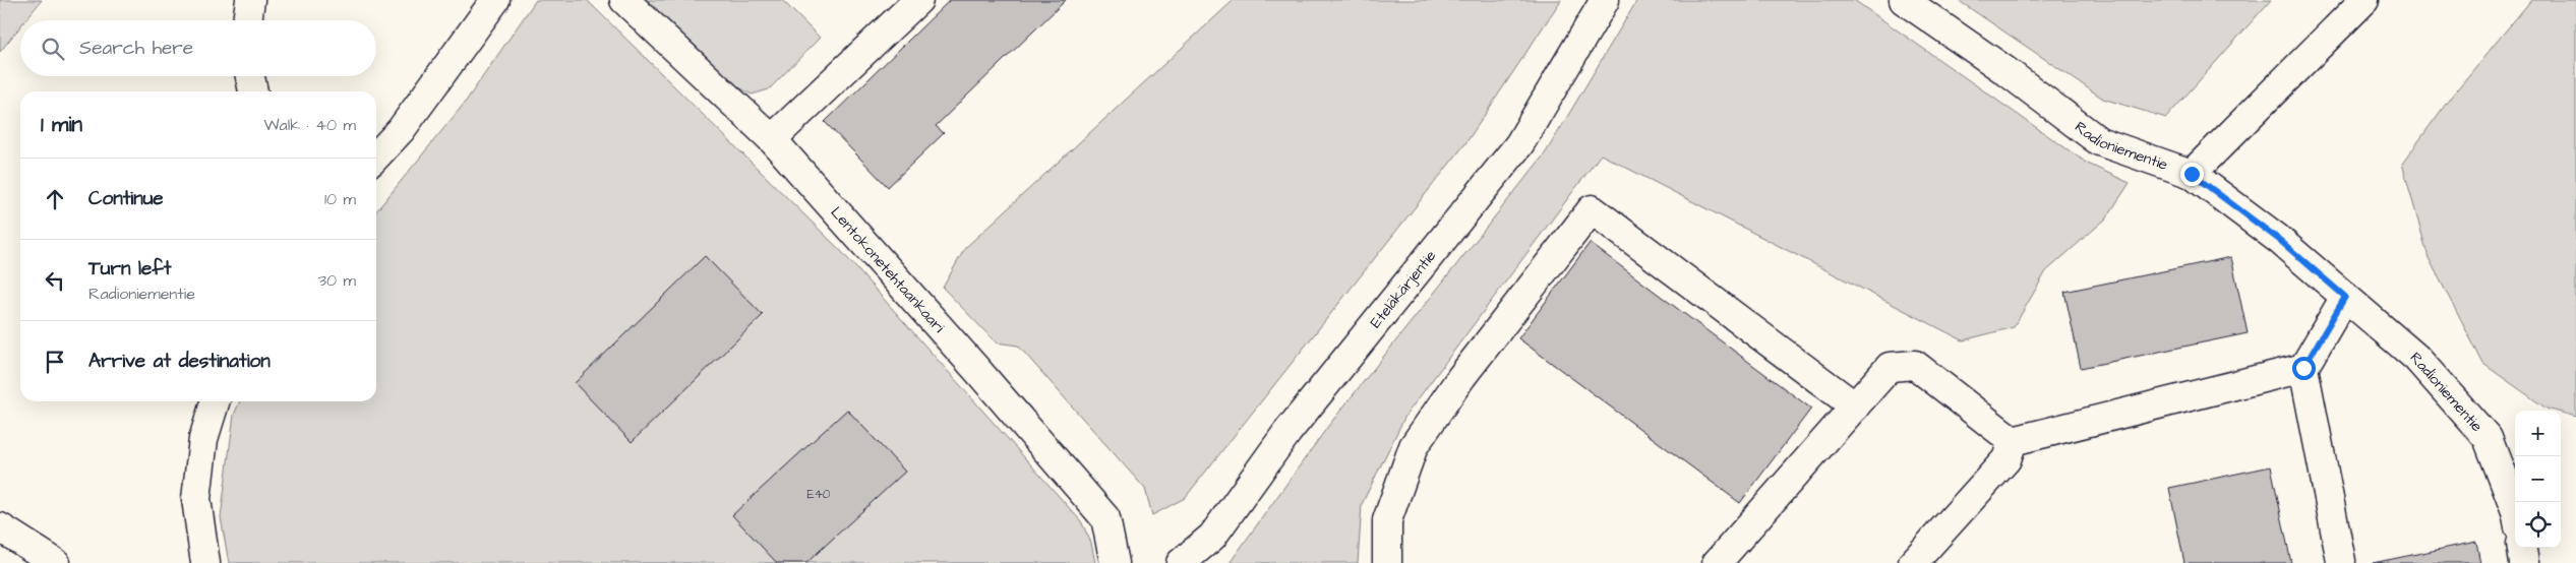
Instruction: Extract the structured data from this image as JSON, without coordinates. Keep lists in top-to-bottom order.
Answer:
{
  "streets": {
    "street": ["Radioniementie", "Lentokonetehtaankaari", "Eteläkärjentie"]
  },
  "house_numbers": ["E40"],
  "page": {
    "search": "Search here",
    "heading": ["1 min", "Walk · 40 m"],
    "list": [
      ["Continue", "10 m"],
      ["Turn left", "Radioniementie", "30 m"],
      "Arrive at destination"
    ],
    "map_buttons": ["+", "−"]
  }
}
